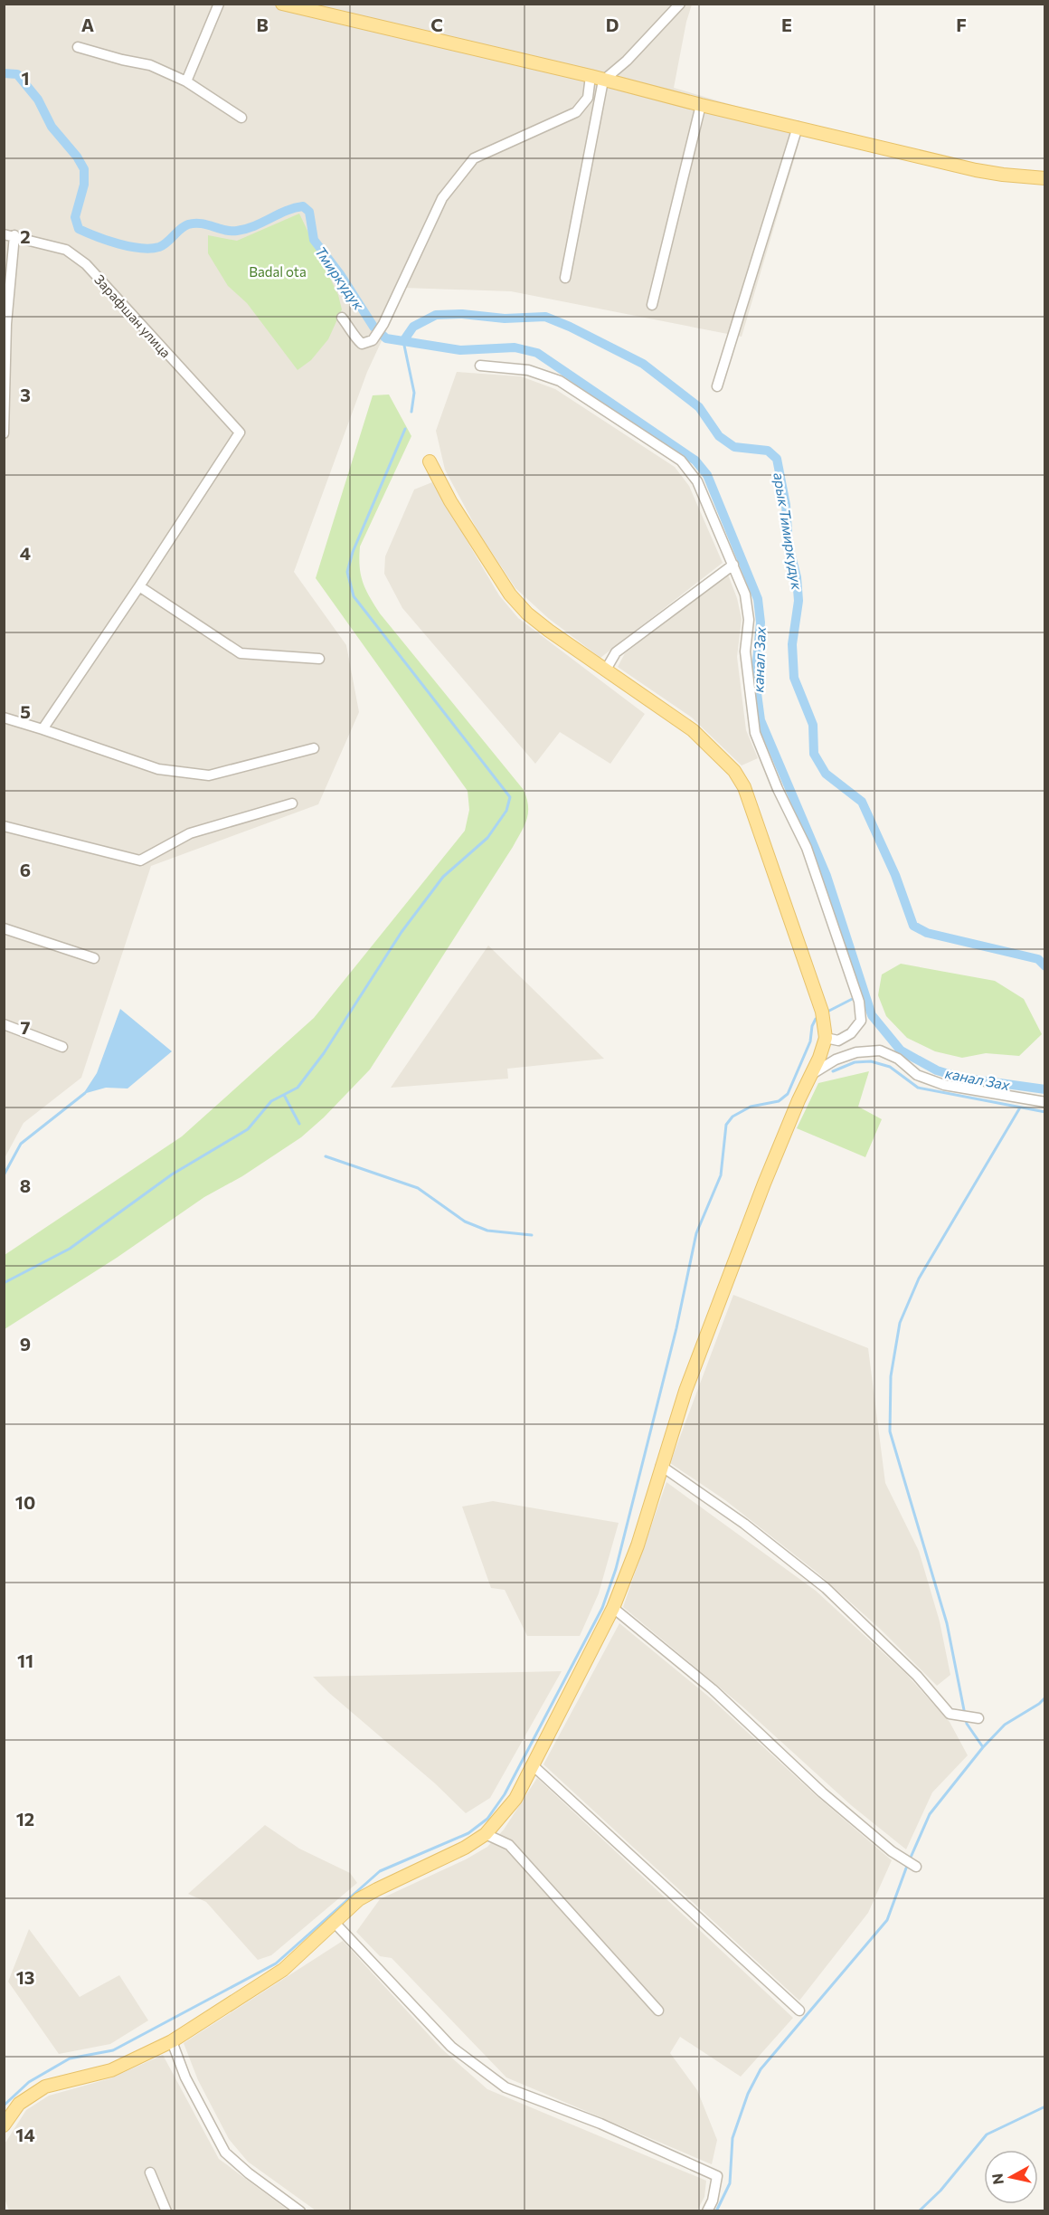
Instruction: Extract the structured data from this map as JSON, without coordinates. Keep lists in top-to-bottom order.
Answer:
{
  "streets": {
    "street": ["Зарафшан улица"]
  },
  "water": ["Тмиркудук", "арык Тимиркудук", "канал Зах"],
  "parks": ["Badal ota"],
  "north": "left",
  "grid": {
    "columns": [
      "A",
      "B",
      "C",
      "D",
      "E",
      "F"
    ],
    "rows": [
      "1",
      "2",
      "3",
      "4",
      "5",
      "6",
      "7",
      "8",
      "9",
      "10",
      "11",
      "12",
      "13",
      "14"
    ]
  }
}
